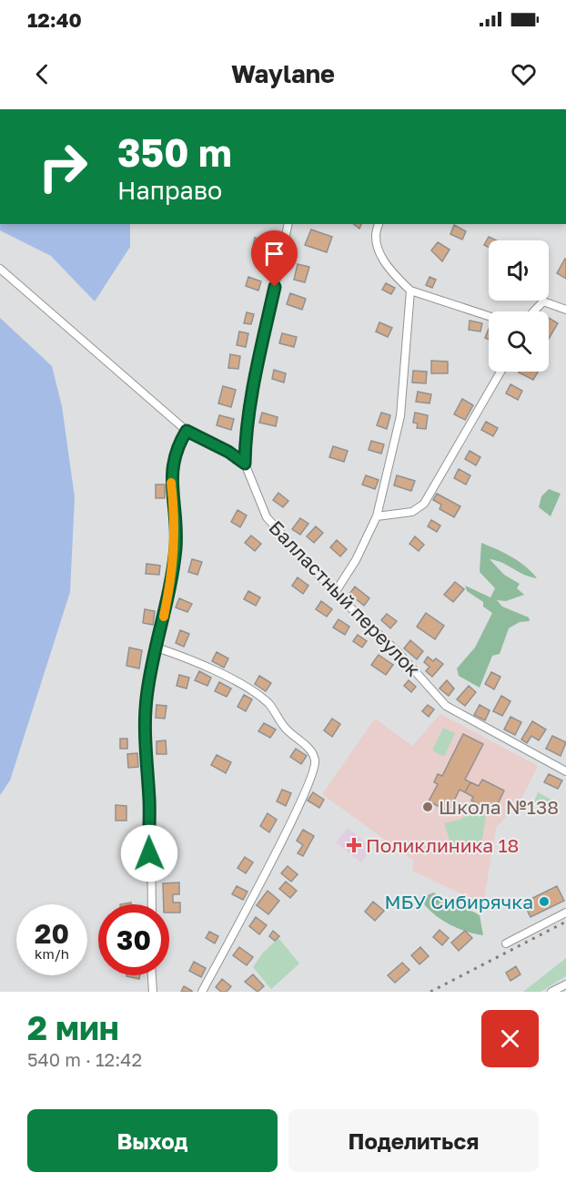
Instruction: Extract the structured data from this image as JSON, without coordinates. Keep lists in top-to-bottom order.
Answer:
{
  "streets": {
    "street": ["Балластный переулок"]
  },
  "places": {
    "other": ["Школа №138", "МБУ Сибирячка"],
    "health": ["Поликлиника 18"]
  },
  "page": {
    "status": "12:40",
    "header": "Waylane",
    "turn": ["350 m", "Направо"],
    "speed": "20 km/h",
    "limit": "30",
    "heading": ["2 мин", "540 m · 12:42"],
    "buttons": ["Выход", "Поделиться"]
  }
}
